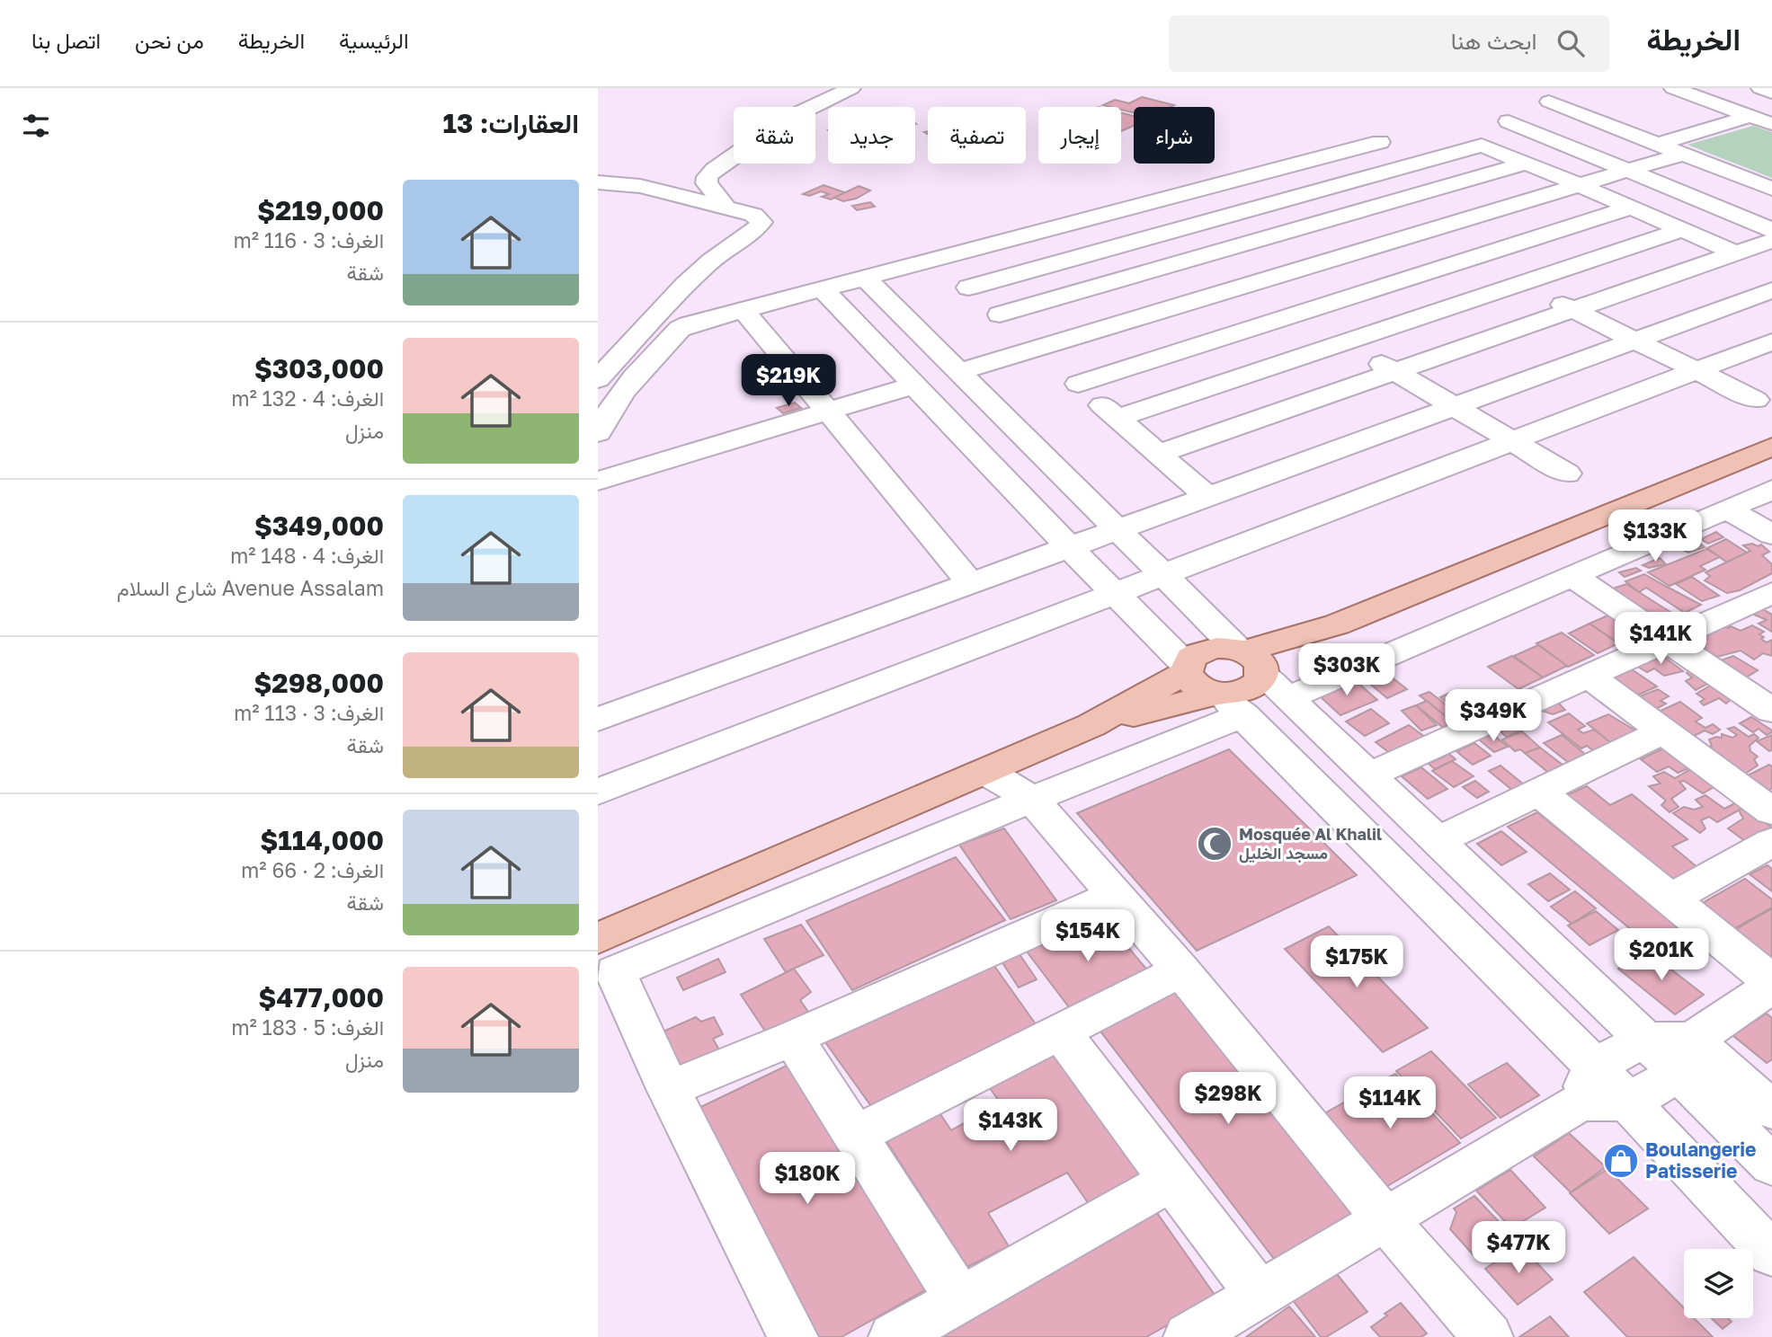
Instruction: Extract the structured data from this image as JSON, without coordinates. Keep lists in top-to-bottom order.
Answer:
{
  "places": {
    "mosque": ["Mosquée Al Khalil مسجد الخليل"],
    "shop": ["Boulangerie Patisserie"]
  },
  "page": {
    "header": "الخريطة",
    "search": "ابحث هنا",
    "nav": [
      "الرئيسية",
      "الخريطة",
      "من نحن",
      "اتصل بنا"
    ],
    "heading": "العقارات: 13",
    "chip": [
      "شراء",
      "إيجار",
      "تصفية",
      "جديد",
      "شقة"
    ],
    "list": [
      {
        "name": "$219,000",
        "note": "الغرف: 3 · 116 m² · شقة"
      },
      {
        "name": "$303,000",
        "note": "الغرف: 4 · 132 m² · منزل"
      },
      {
        "name": "$349,000",
        "note": "الغرف: 4 · 148 m² · Avenue Assalam شارع السلام"
      },
      {
        "name": "$298,000",
        "note": "الغرف: 3 · 113 m² · شقة"
      },
      {
        "name": "$114,000",
        "note": "الغرف: 2 · 66 m² · شقة"
      },
      {
        "name": "$477,000",
        "note": "الغرف: 5 · 183 m² · منزل"
      }
    ],
    "price": [
      "$219K",
      "$133K",
      "$141K",
      "$303K",
      "$349K",
      "$154K",
      "$201K",
      "$175K",
      "$298K",
      "$114K",
      "$143K",
      "$180K",
      "$477K"
    ]
  }
}
